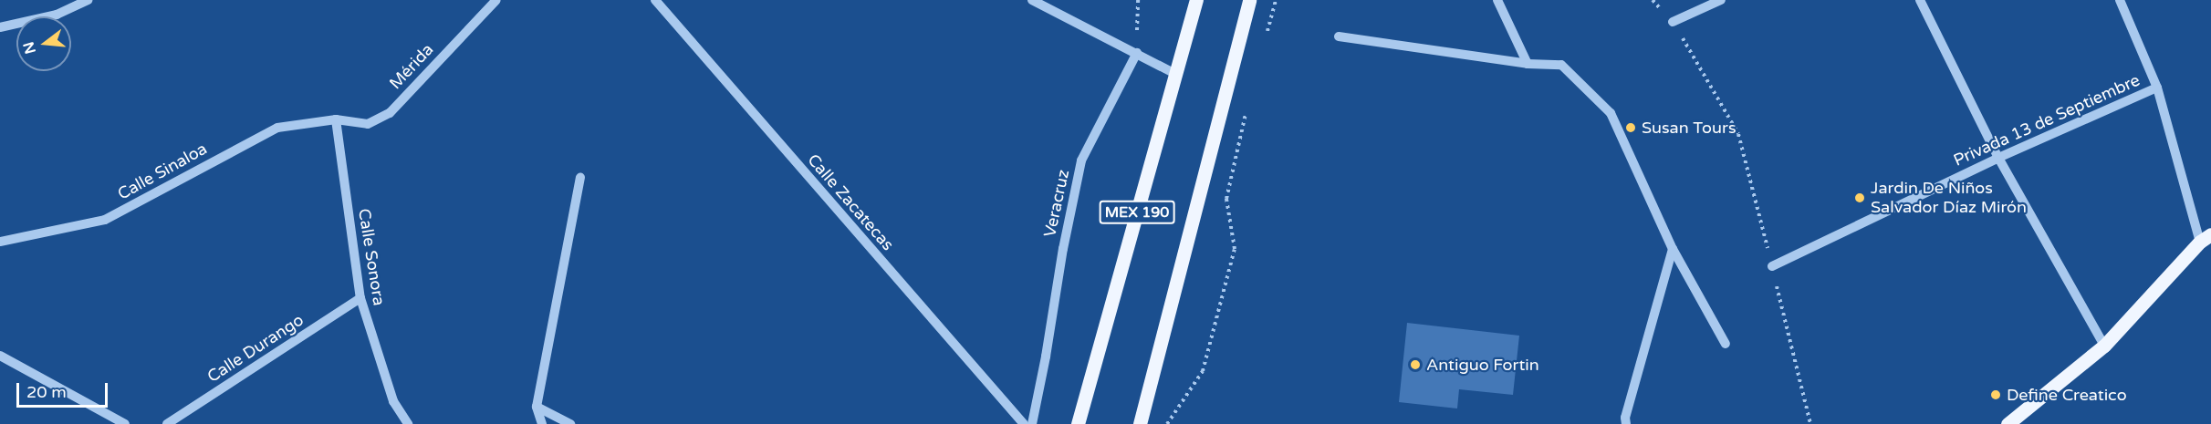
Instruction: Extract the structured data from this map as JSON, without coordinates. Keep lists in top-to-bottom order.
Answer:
{
  "streets": {
    "main road": ["MEX 190"],
    "street": [
      "Mérida",
      "Privada 13 de Septiembre",
      "Calle Sinaloa",
      "Calle Zacatecas",
      "Veracruz",
      "Calle Sonora",
      "Calle Durango"
    ]
  },
  "crossings": [
    ["Mérida", "Calle Sinaloa"],
    ["Mérida", "Calle Sonora"],
    ["Calle Sinaloa", "Calle Sonora"],
    ["Calle Sonora", "Calle Durango"]
  ],
  "places": [
    "Susan Tours",
    "Jardin De Niños Salvador Díaz Mirón",
    "Antiguo Fortin",
    "Define Creatico"
  ],
  "scale_bar": "20 m",
  "north": "left"
}
